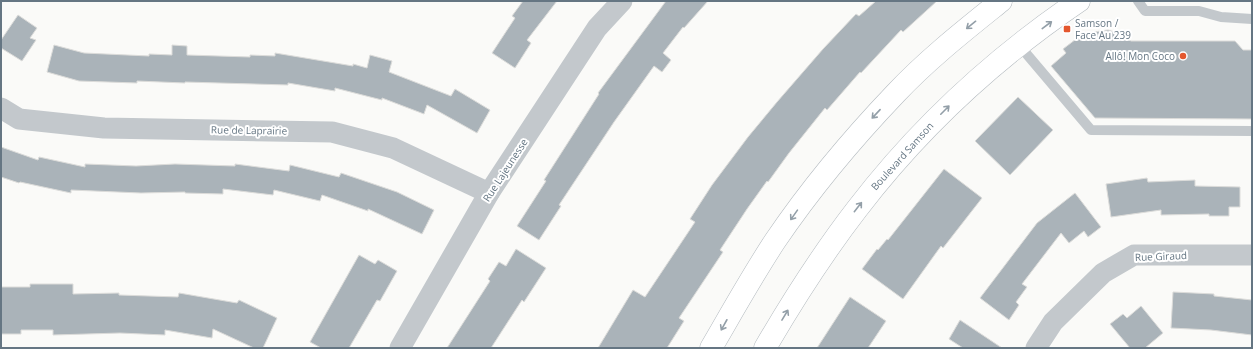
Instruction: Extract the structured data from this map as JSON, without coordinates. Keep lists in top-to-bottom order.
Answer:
{
  "streets": {
    "street": [
      "Rue de Laprairie",
      "Boulevard Samson",
      "Rue Lajeunesse",
      "Rue Giraud"
    ]
  },
  "crossings": [
    ["Rue de Laprairie", "Rue Lajeunesse"]
  ],
  "places": {
    "transit": ["Samson / Face Au 239"],
    "other": ["Allô! Mon Coco"]
  }
}
